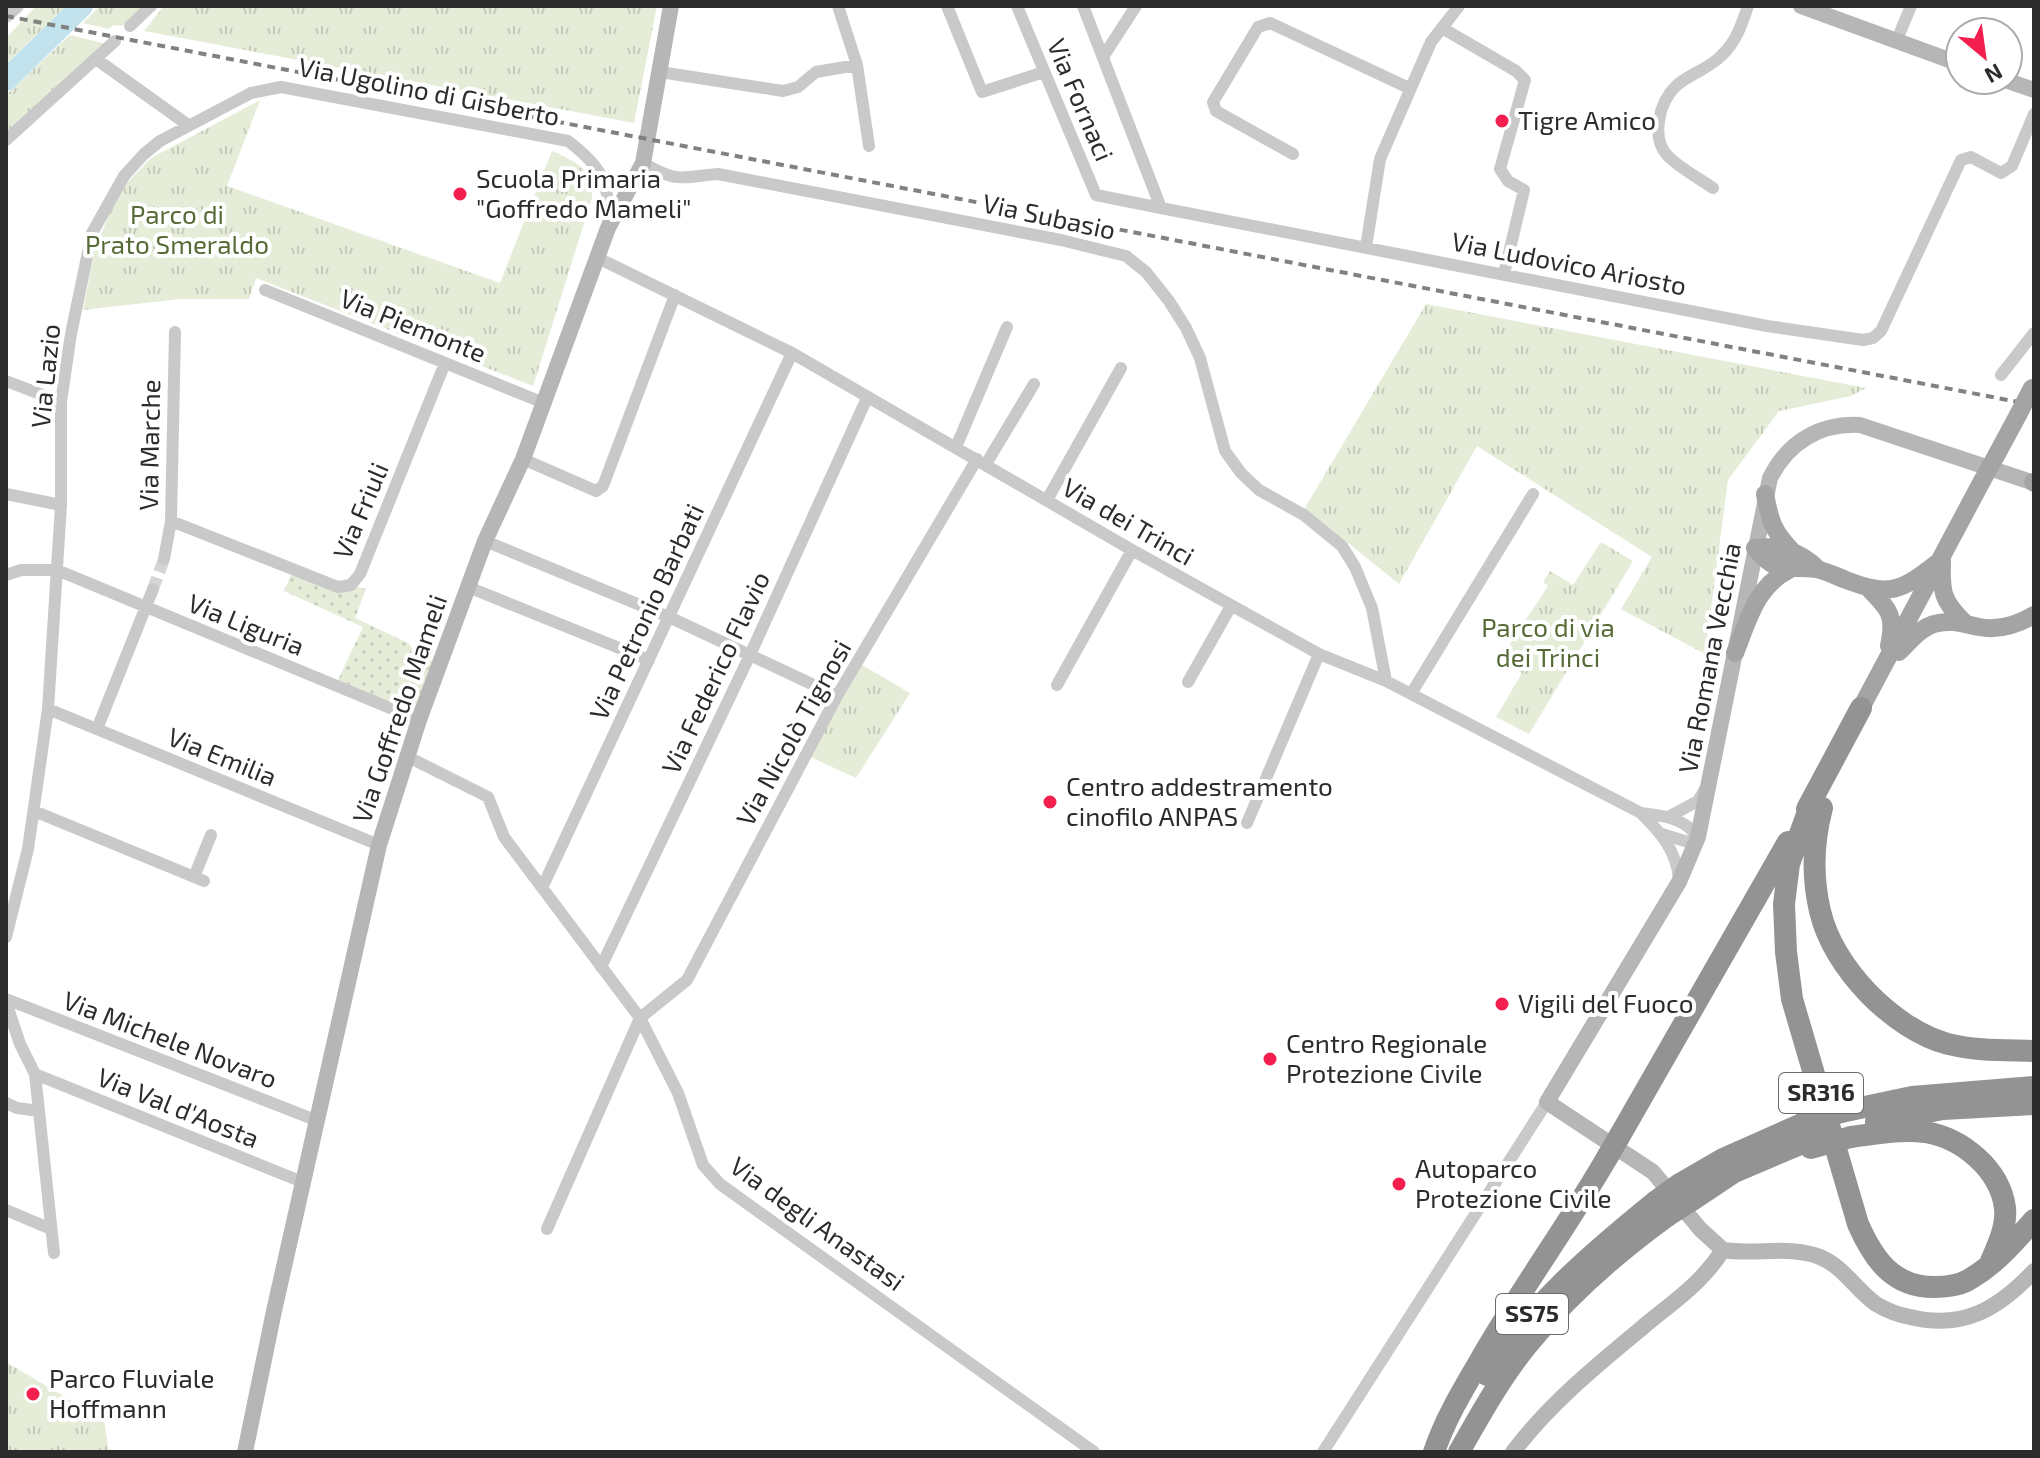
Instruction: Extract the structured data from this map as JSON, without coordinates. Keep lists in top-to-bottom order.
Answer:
{
  "streets": {
    "highway": ["SR316", "SS75"],
    "street": [
      "Via Ugolino di Gisberto",
      "Via Fornaci",
      "Via Subasio",
      "Via Ludovico Ariosto",
      "Via Piemonte",
      "Via Lazio",
      "Via Marche",
      "Via Friuli",
      "Via dei Trinci",
      "Via Petronio Barbati",
      "Via Liguria",
      "Via Romana Vecchia",
      "Via Federico Flavio",
      "Via Goffredo Mameli",
      "Via Nicolò Tignosi",
      "Via Emilia",
      "Via Michele Novaro",
      "Via Val d'Aosta",
      "Via degli Anastasi"
    ]
  },
  "crossings": [
    ["Via Ugolino di Gisberto", "Via Lazio"],
    ["Via Ugolino di Gisberto", "Via Goffredo Mameli"],
    ["Via Fornaci", "Via Ludovico Ariosto"],
    ["Via Subasio", "Via dei Trinci"],
    ["Via Subasio", "Via Goffredo Mameli"],
    ["Via Piemonte", "Via Friuli"],
    ["Via Piemonte", "Via Goffredo Mameli"],
    ["Via Lazio", "Via Liguria"],
    ["Via Lazio", "Via Emilia"],
    ["Via Marche", "Via Friuli"],
    ["Via dei Trinci", "Via Petronio Barbati"],
    ["Via dei Trinci", "Via Romana Vecchia"],
    ["Via dei Trinci", "Via Federico Flavio"],
    ["Via dei Trinci", "Via Goffredo Mameli"],
    ["Via dei Trinci", "Via Nicolò Tignosi"],
    ["Via Petronio Barbati", "Via degli Anastasi"],
    ["Via Liguria", "Via Goffredo Mameli"],
    ["Via Federico Flavio", "Via degli Anastasi"],
    ["Via Goffredo Mameli", "Via Emilia"],
    ["Via Goffredo Mameli", "Via Michele Novaro"],
    ["Via Goffredo Mameli", "Via Val d'Aosta"],
    ["Via Goffredo Mameli", "Via degli Anastasi"],
    ["Via Nicolò Tignosi", "Via degli Anastasi"],
    ["SR316", "SS75"]
  ],
  "parks": ["Parco di Prato Smeraldo", "Parco di via dei Trinci"],
  "places": [
    "Tigre Amico",
    "Scuola Primaria \"Goffredo Mameli\"",
    "Centro addestramento cinofilo ANPAS",
    "Vigili del Fuoco",
    "Centro Regionale Protezione Civile",
    "Autoparco Protezione Civile",
    "Parco Fluviale Hoffmann"
  ],
  "north": "bottom right"
}
